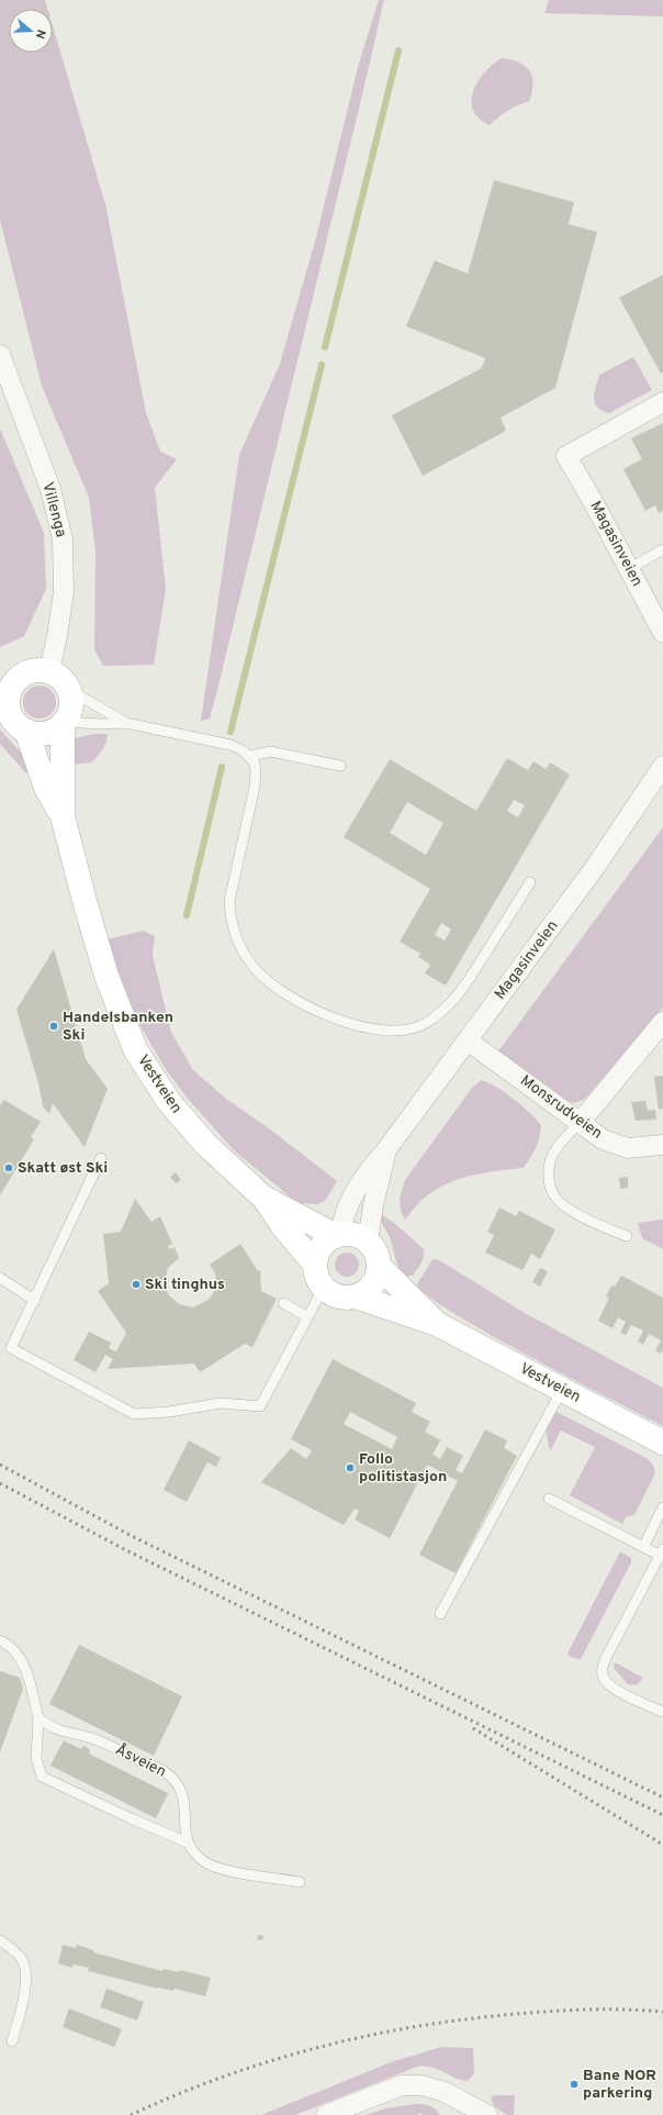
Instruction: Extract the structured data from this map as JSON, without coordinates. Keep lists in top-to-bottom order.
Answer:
{
  "streets": {
    "street": [
      "Villenga",
      "Magasinveien",
      "Vestveien",
      "Monsrudveien"
    ],
    "lane": ["Åsveien"]
  },
  "crossings": [
    ["Villenga", "Vestveien"],
    ["Magasinveien", "Vestveien"],
    ["Magasinveien", "Monsrudveien"]
  ],
  "places": [
    "Handelsbanken Ski",
    "Skatt øst Ski",
    "Ski tinghus",
    "Follo politistasjon",
    "Bane NOR parkering"
  ],
  "north": "right"
}
